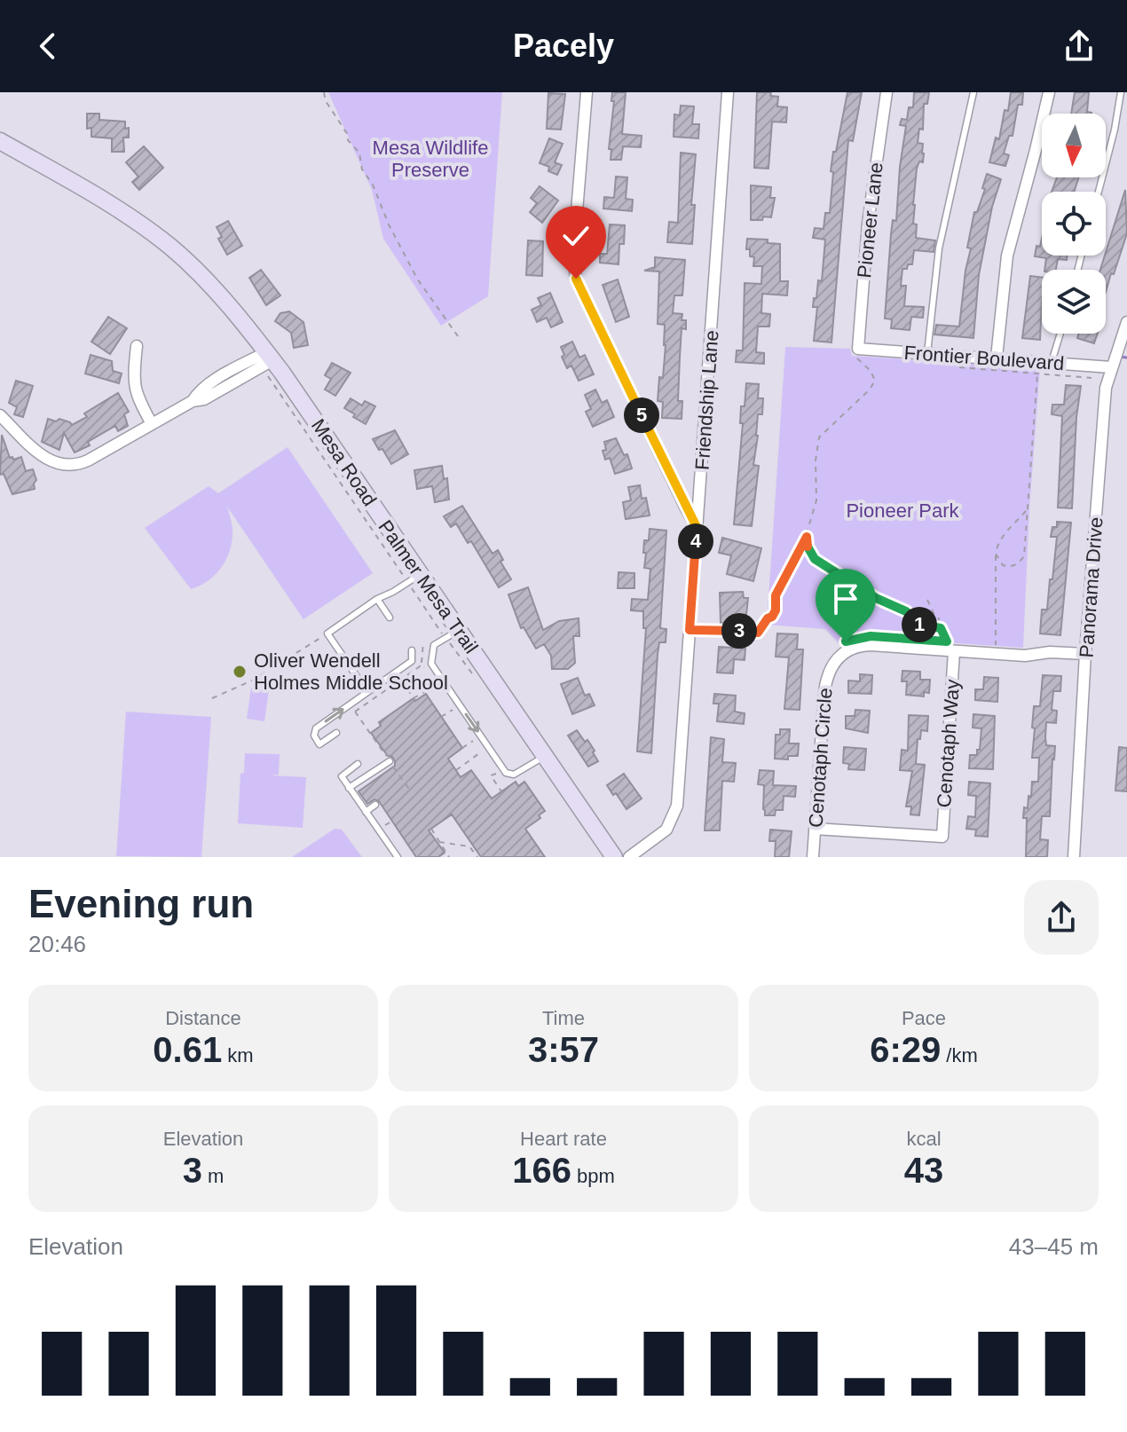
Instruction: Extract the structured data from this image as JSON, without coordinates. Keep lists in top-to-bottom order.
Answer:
{
  "streets": {
    "main road": ["Mesa Road"],
    "street": [
      "Pioneer Lane",
      "Frontier Boulevard",
      "Friendship Lane",
      "Panorama Drive",
      "Cenotaph Way",
      "Cenotaph Circle"
    ],
    "path": ["Palmer Mesa Trail"]
  },
  "crossings": [
    ["Pioneer Lane", "Frontier Boulevard"],
    ["Frontier Boulevard", "Panorama Drive"],
    ["Mesa Road", "Palmer Mesa Trail"],
    ["Panorama Drive", "Cenotaph Circle"],
    ["Cenotaph Way", "Cenotaph Circle"]
  ],
  "parks": ["Mesa Wildlife Preserve", "Pioneer Park"],
  "places": ["Oliver Wendell Holmes Middle School"],
  "north": "bottom",
  "page": {
    "header": "Pacely",
    "pins": [
      "5",
      "4",
      "1",
      "3"
    ],
    "heading": ["Evening run", "20:46"],
    "stats": [
      ["Distance", "0.61 km"],
      ["Time", "3:57"],
      ["Pace", "6:29 /km"],
      ["Elevation", "3 m"],
      ["Heart rate", "166 bpm"],
      ["kcal", "43"]
    ],
    "chart": ["Elevation", "43–45 m"]
  }
}
